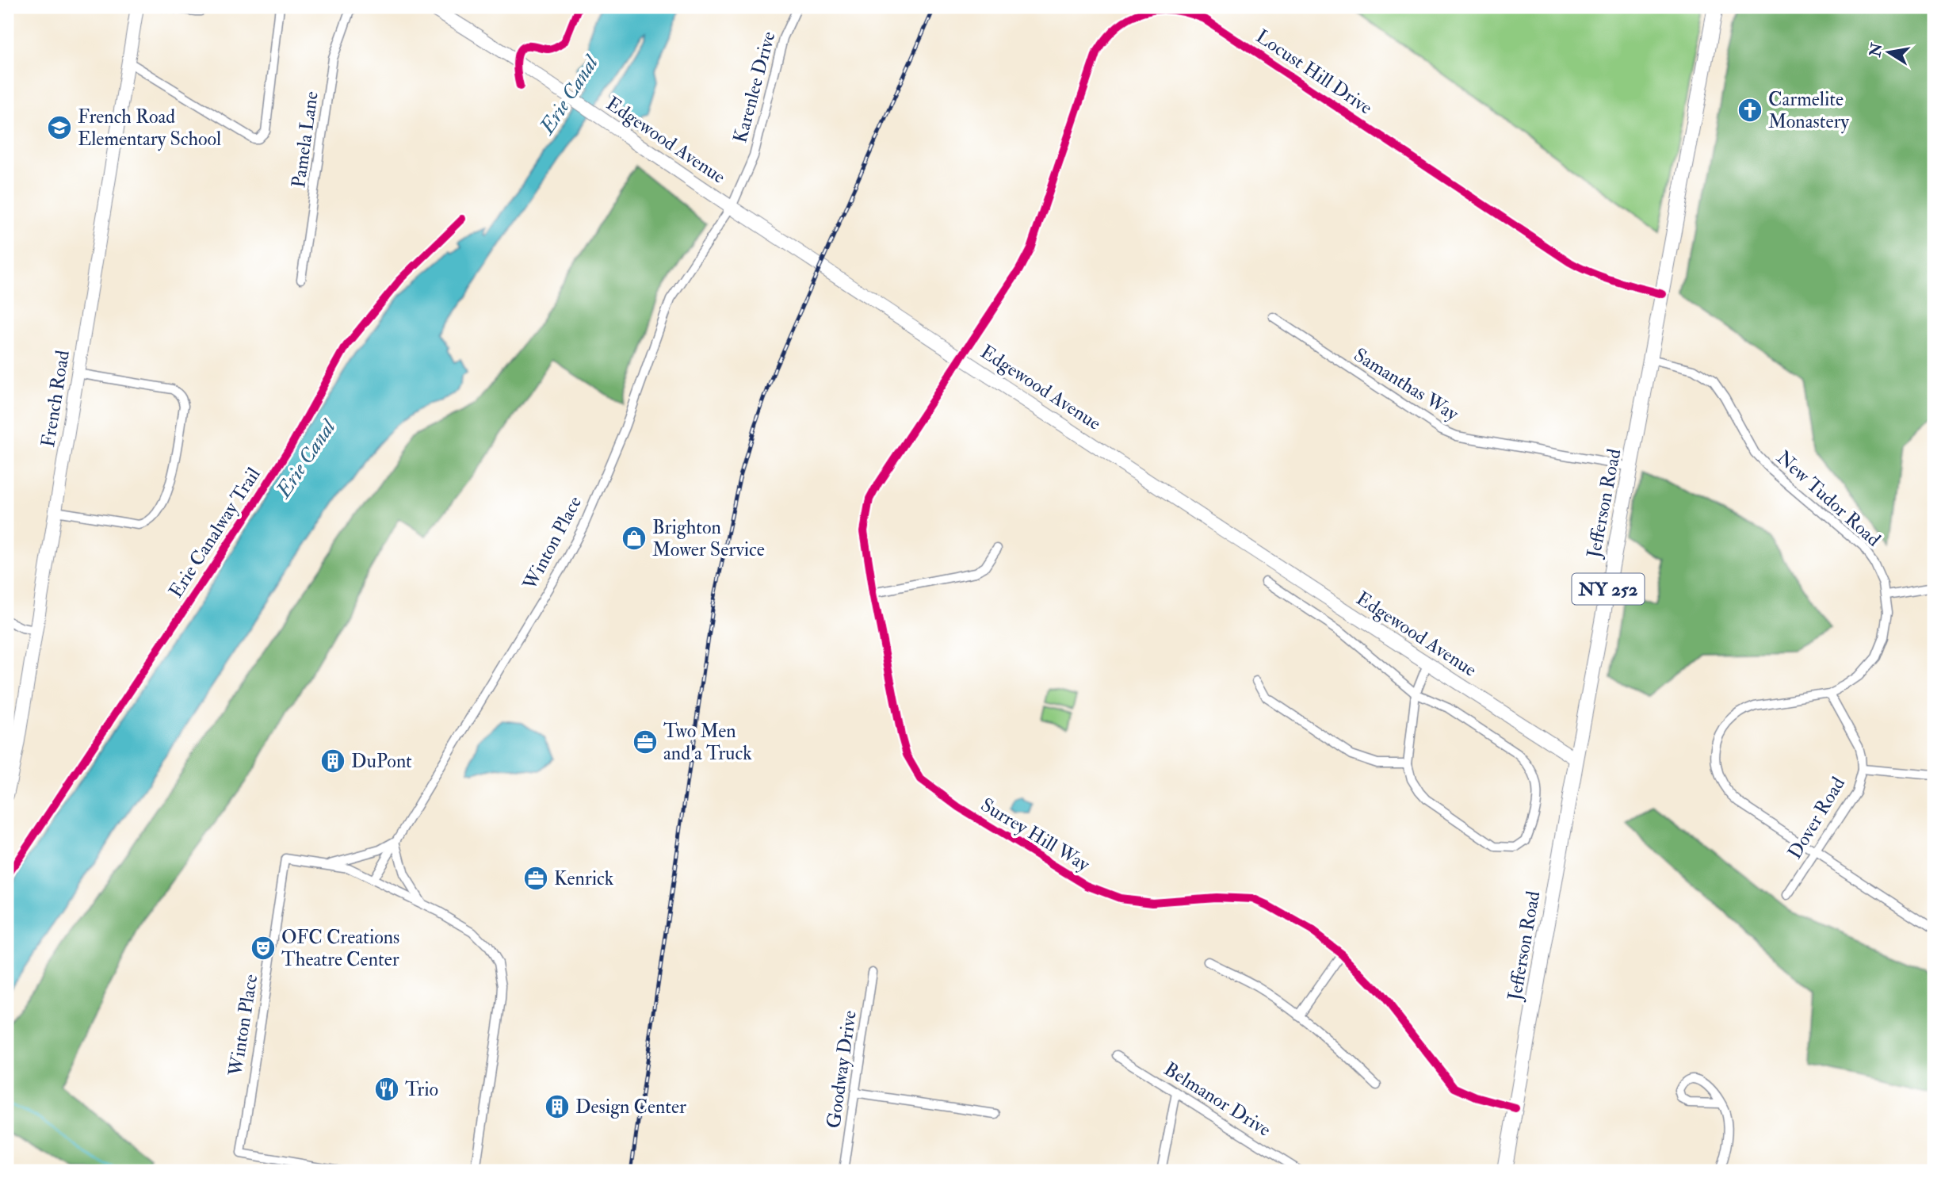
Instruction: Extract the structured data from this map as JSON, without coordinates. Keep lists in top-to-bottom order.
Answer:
{
  "streets": {
    "main road": ["Jefferson Road", "NY 252"],
    "street": [
      "Locust Hill Drive",
      "Karenlee Drive",
      "Pamela Lane",
      "Edgewood Avenue",
      "Samanthas Way",
      "French Road",
      "New Tudor Road",
      "Winton Place",
      "Dover Road",
      "Surrey Hill Way",
      "Goodway Drive",
      "Belmanor Drive"
    ],
    "cycle path": ["Erie Canalway Trail"]
  },
  "crossings": [
    ["Locust Hill Drive", "Edgewood Avenue"],
    ["Locust Hill Drive", "Jefferson Road"],
    ["Locust Hill Drive", "Surrey Hill Way"],
    ["Karenlee Drive", "Edgewood Avenue"],
    ["Karenlee Drive", "Winton Place"],
    ["Edgewood Avenue", "Jefferson Road"],
    ["Edgewood Avenue", "Winton Place"],
    ["Edgewood Avenue", "Surrey Hill Way"],
    ["Samanthas Way", "Jefferson Road"],
    ["New Tudor Road", "Jefferson Road"],
    ["New Tudor Road", "Dover Road"],
    ["Jefferson Road", "Surrey Hill Way"]
  ],
  "water": ["Erie Canal"],
  "places": {
    "church": ["Carmelite Monastery"],
    "school or university": ["French Road Elementary School"],
    "shop": ["Brighton Mower Service"],
    "office": ["Two Men and a Truck", "Kenrick"],
    "building": ["DuPont", "Design Center"],
    "theatre": ["OFC Creations Theatre Center"],
    "restaurant": ["Trio"]
  },
  "north": "left"
}
